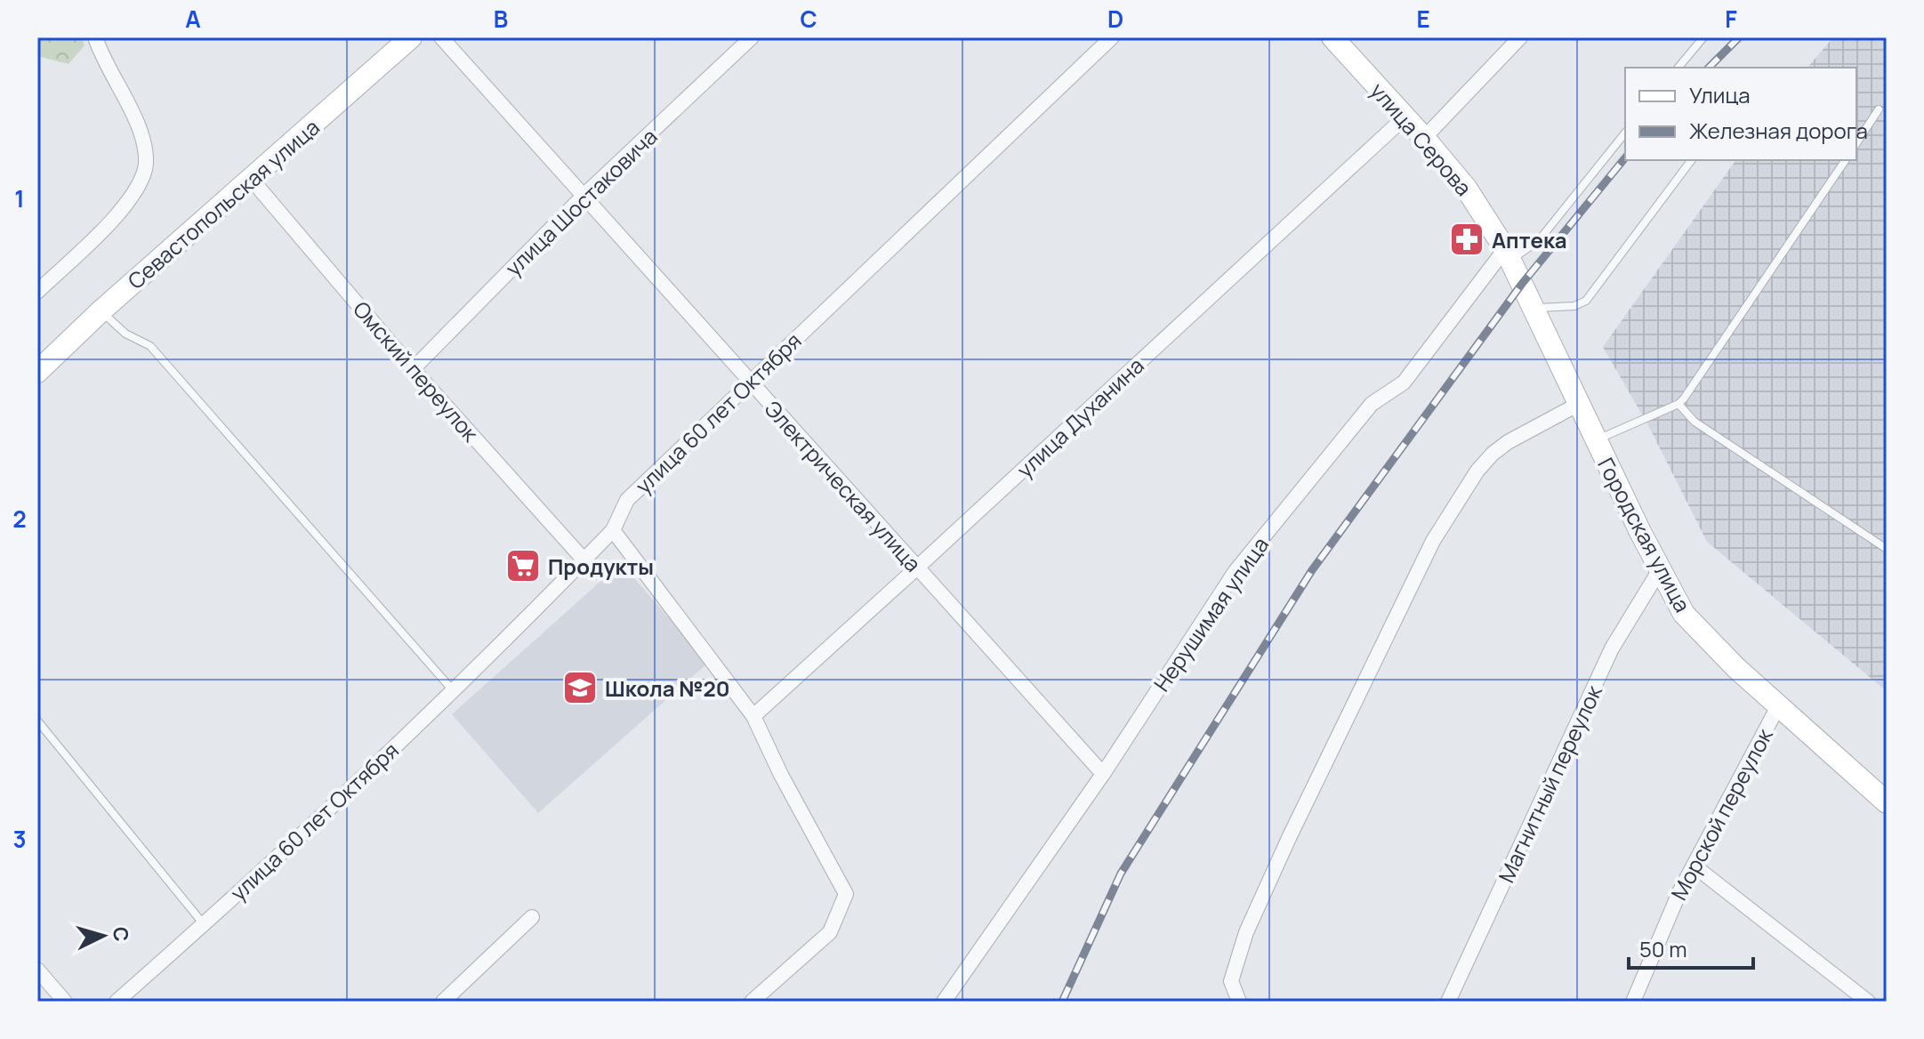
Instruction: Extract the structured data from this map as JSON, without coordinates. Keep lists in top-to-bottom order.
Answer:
{
  "streets": {
    "street": [
      "улица Серова",
      "улица Шостаковича",
      "Севастопольская улица",
      "Омский переулок",
      "улица 60 лет Октября",
      "улица Духанина",
      "Электрическая улица",
      "Городская улица",
      "Нерушимая улица",
      "Магнитный переулок",
      "Морской переулок"
    ]
  },
  "crossings": [
    ["улица Серова", "улица Духанина"],
    ["улица Серова", "Городская улица"],
    ["улица Серова", "Нерушимая улица"],
    ["улица Шостаковича", "Омский переулок"],
    ["улица Шостаковича", "Электрическая улица"],
    ["Севастопольская улица", "Омский переулок"],
    ["Омский переулок", "улица 60 лет Октября"],
    ["улица 60 лет Октября", "Электрическая улица"],
    ["улица Духанина", "Электрическая улица"],
    ["Электрическая улица", "Нерушимая улица"],
    ["Городская улица", "Магнитный переулок"],
    ["Городская улица", "Морской переулок"]
  ],
  "places": {
    "pharmacy": ["Аптека"],
    "supermarket": ["Продукты"],
    "school or university": ["Школа №20"]
  },
  "legend": ["Улица", "Железная дорога"],
  "scale_bar": "50 m",
  "north": "right",
  "grid": {
    "columns": [
      "A",
      "B",
      "C",
      "D",
      "E",
      "F"
    ],
    "rows": ["1", "2", "3"]
  }
}
